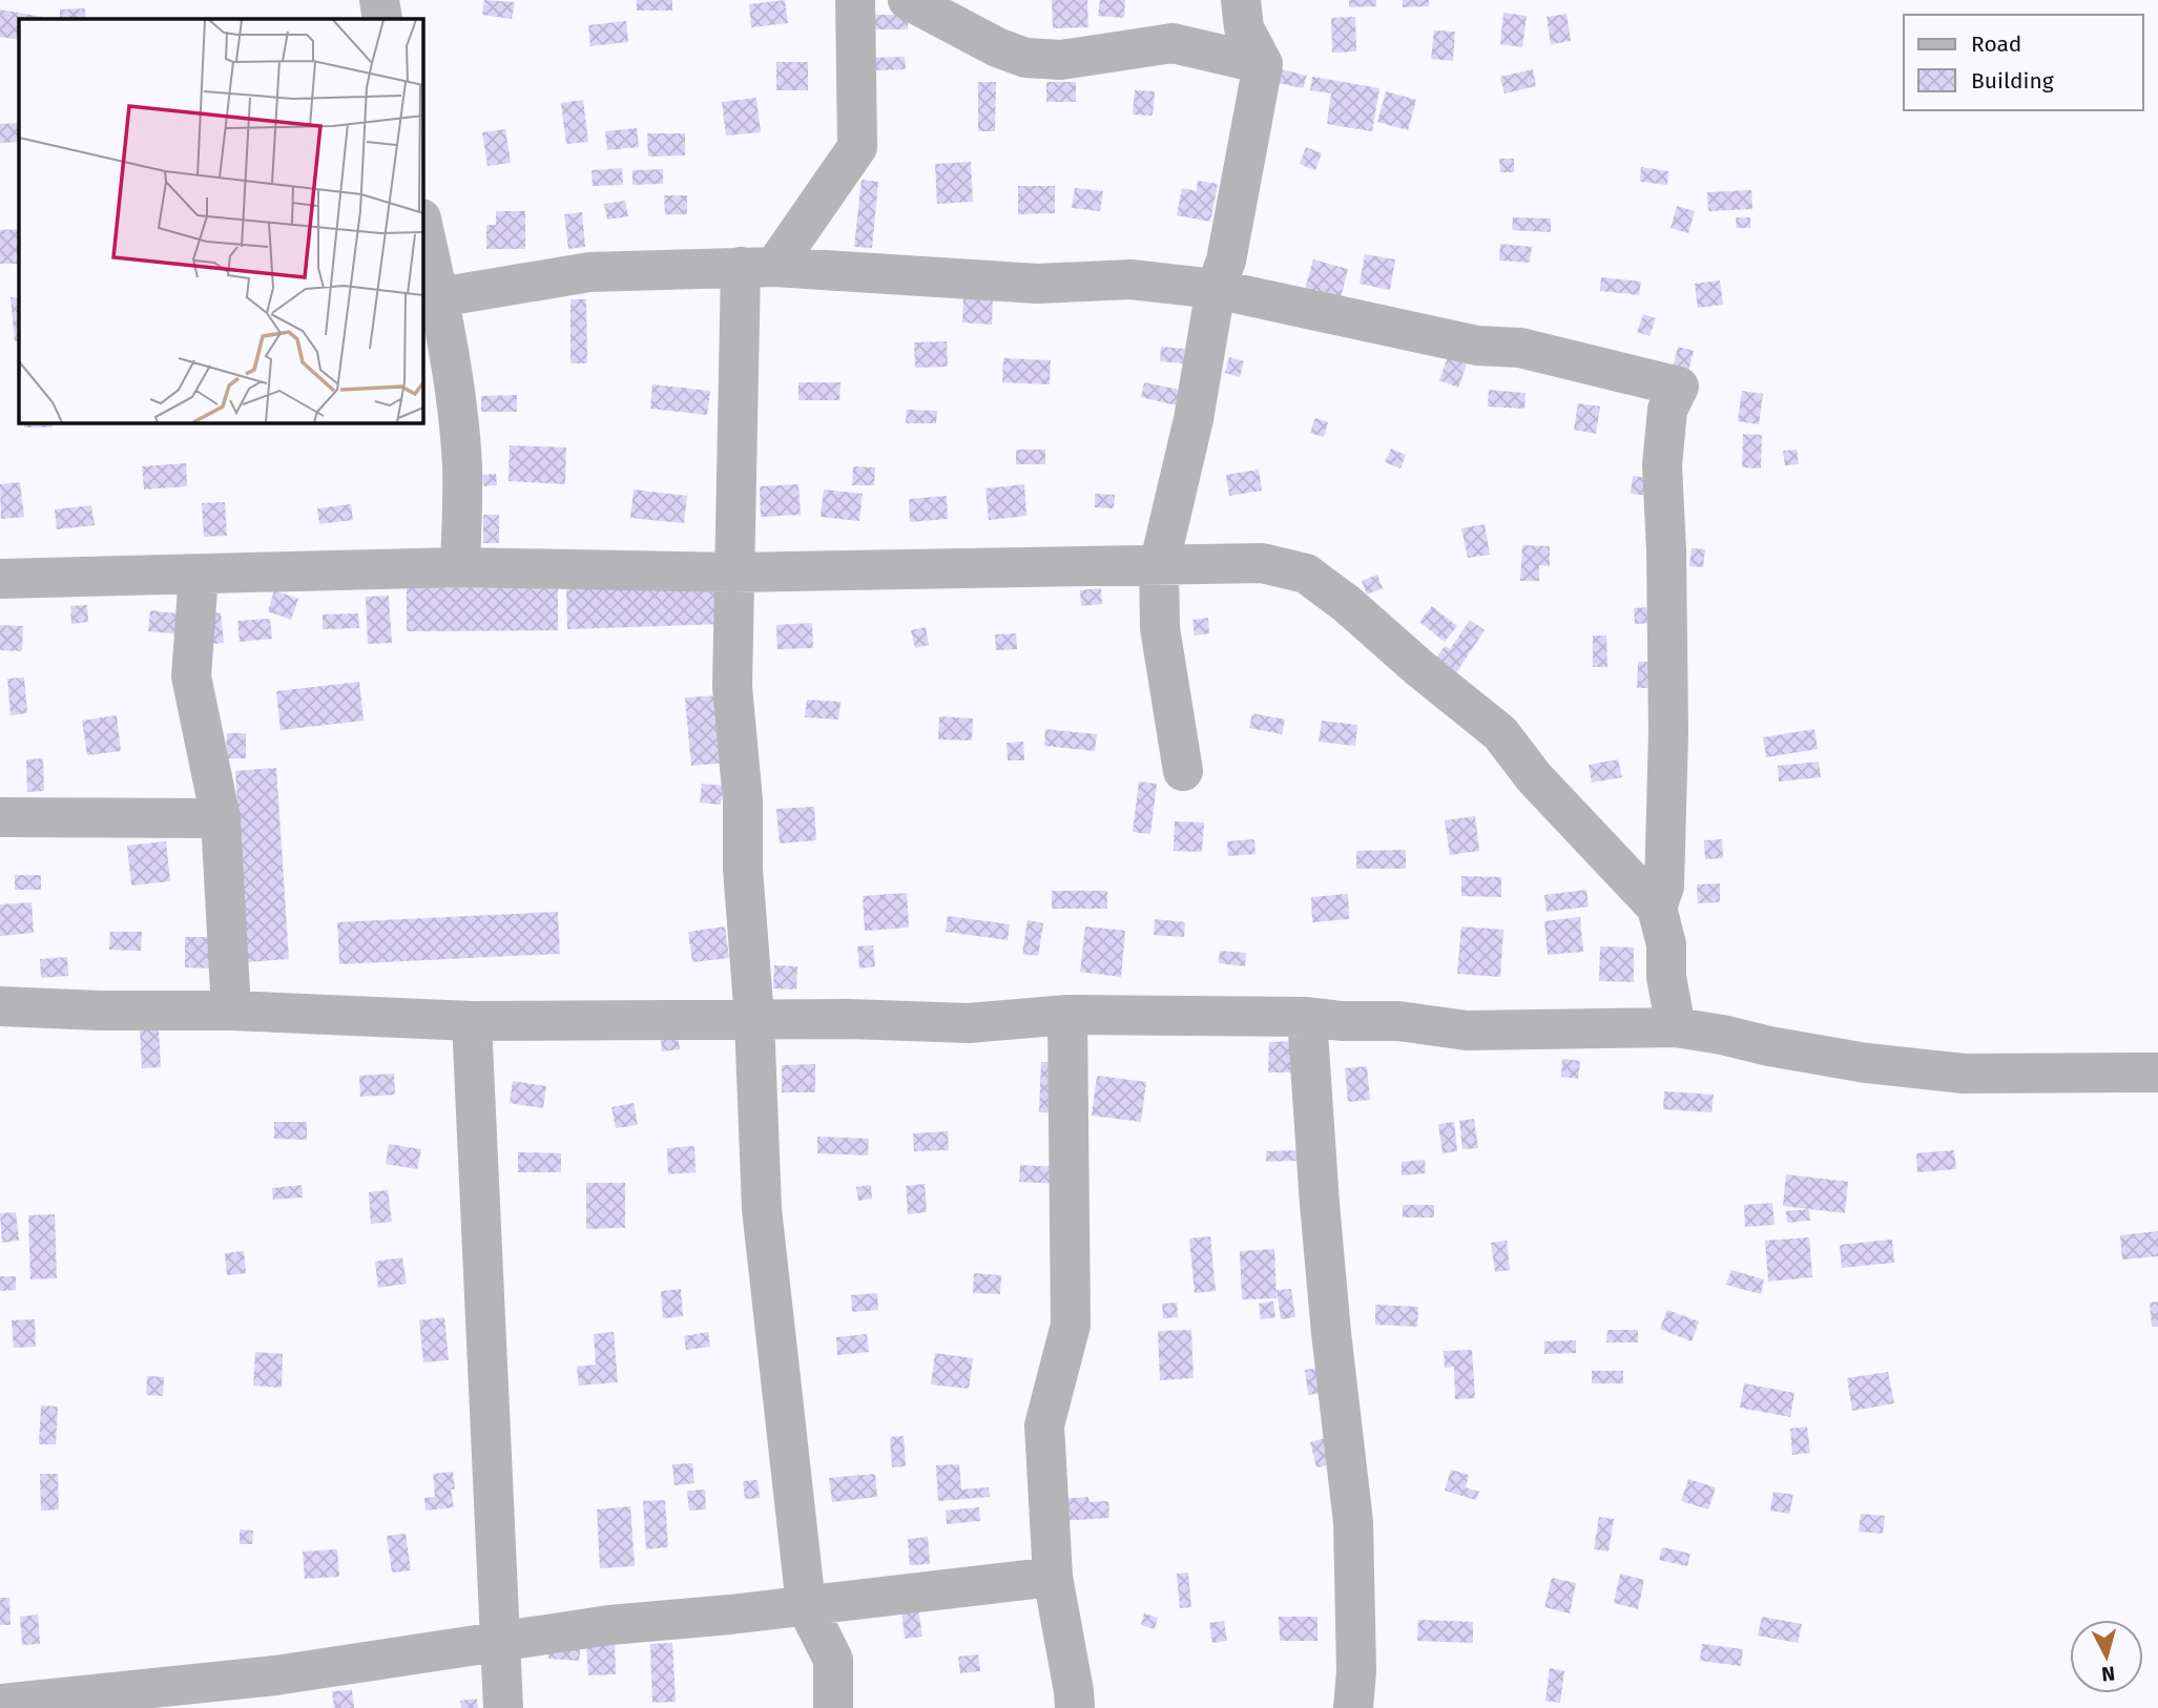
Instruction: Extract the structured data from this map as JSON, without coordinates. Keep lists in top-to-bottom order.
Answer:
{
  "legend": ["Road", "Building"],
  "north": "bottom"
}
